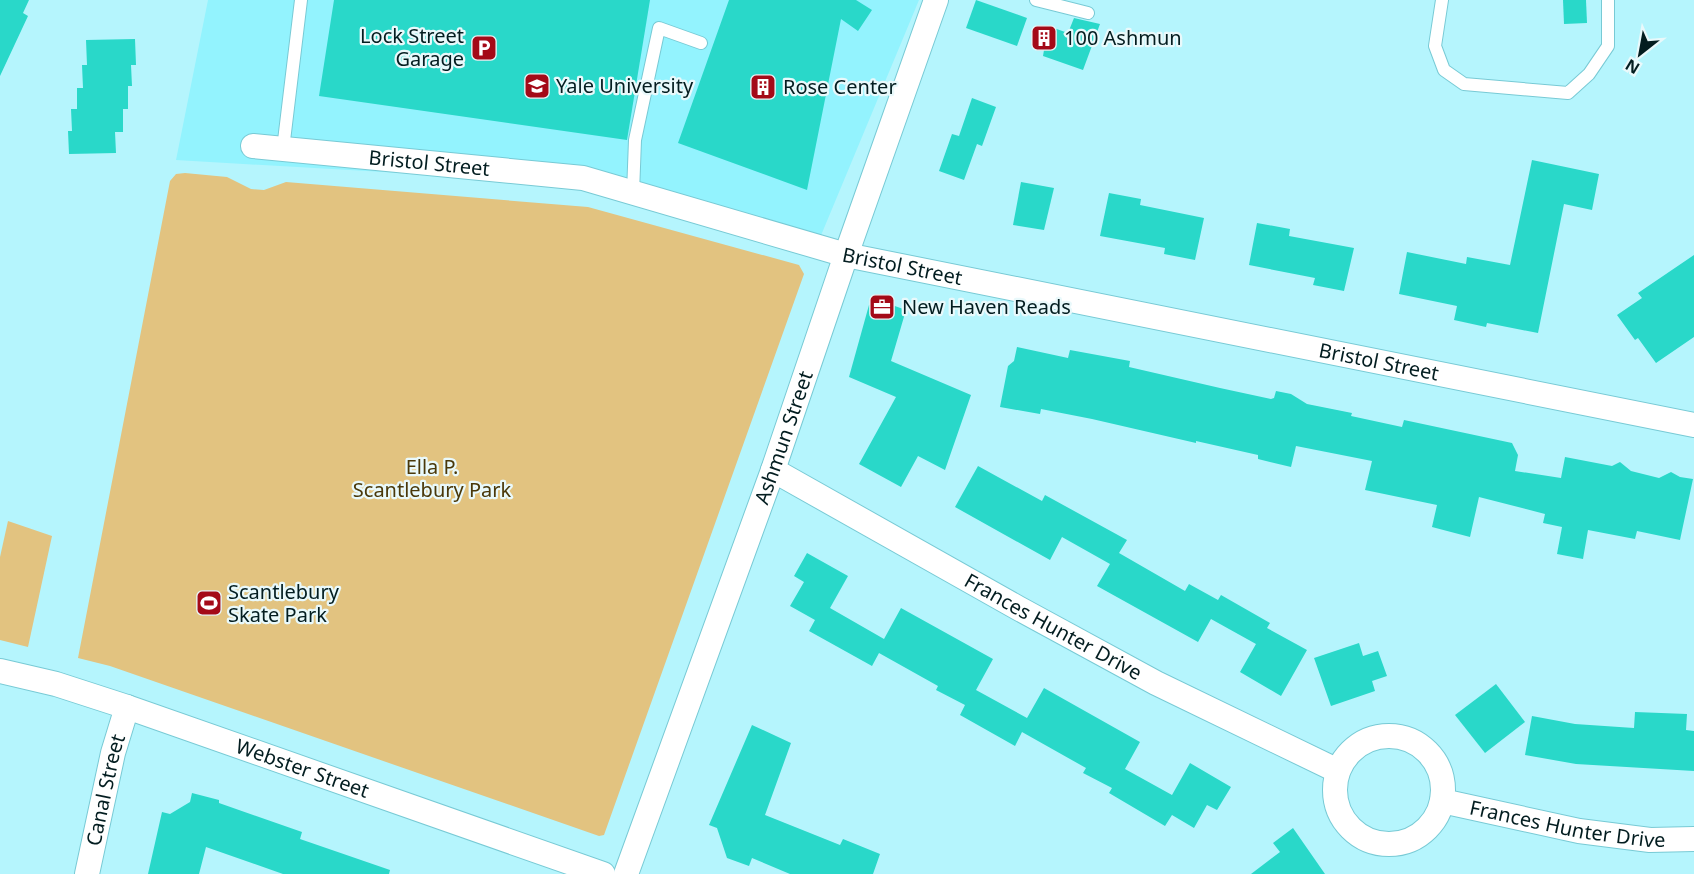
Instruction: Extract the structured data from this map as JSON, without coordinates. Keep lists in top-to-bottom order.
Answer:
{
  "streets": {
    "street": [
      "Bristol Street",
      "Ashmun Street",
      "Frances Hunter Drive",
      "Webster Street",
      "Canal Street"
    ]
  },
  "crossings": [
    ["Bristol Street", "Ashmun Street"],
    ["Ashmun Street", "Frances Hunter Drive"],
    ["Webster Street", "Canal Street"]
  ],
  "parks": ["Ella P. Scantlebury Park"],
  "places": {
    "building": ["100 Ashmun", "Rose Center"],
    "parking": ["Lock Street Garage"],
    "school or university": ["Yale University"],
    "office": ["New Haven Reads"],
    "sports": ["Scantlebury Skate Park"]
  },
  "north": "bottom left"
}
